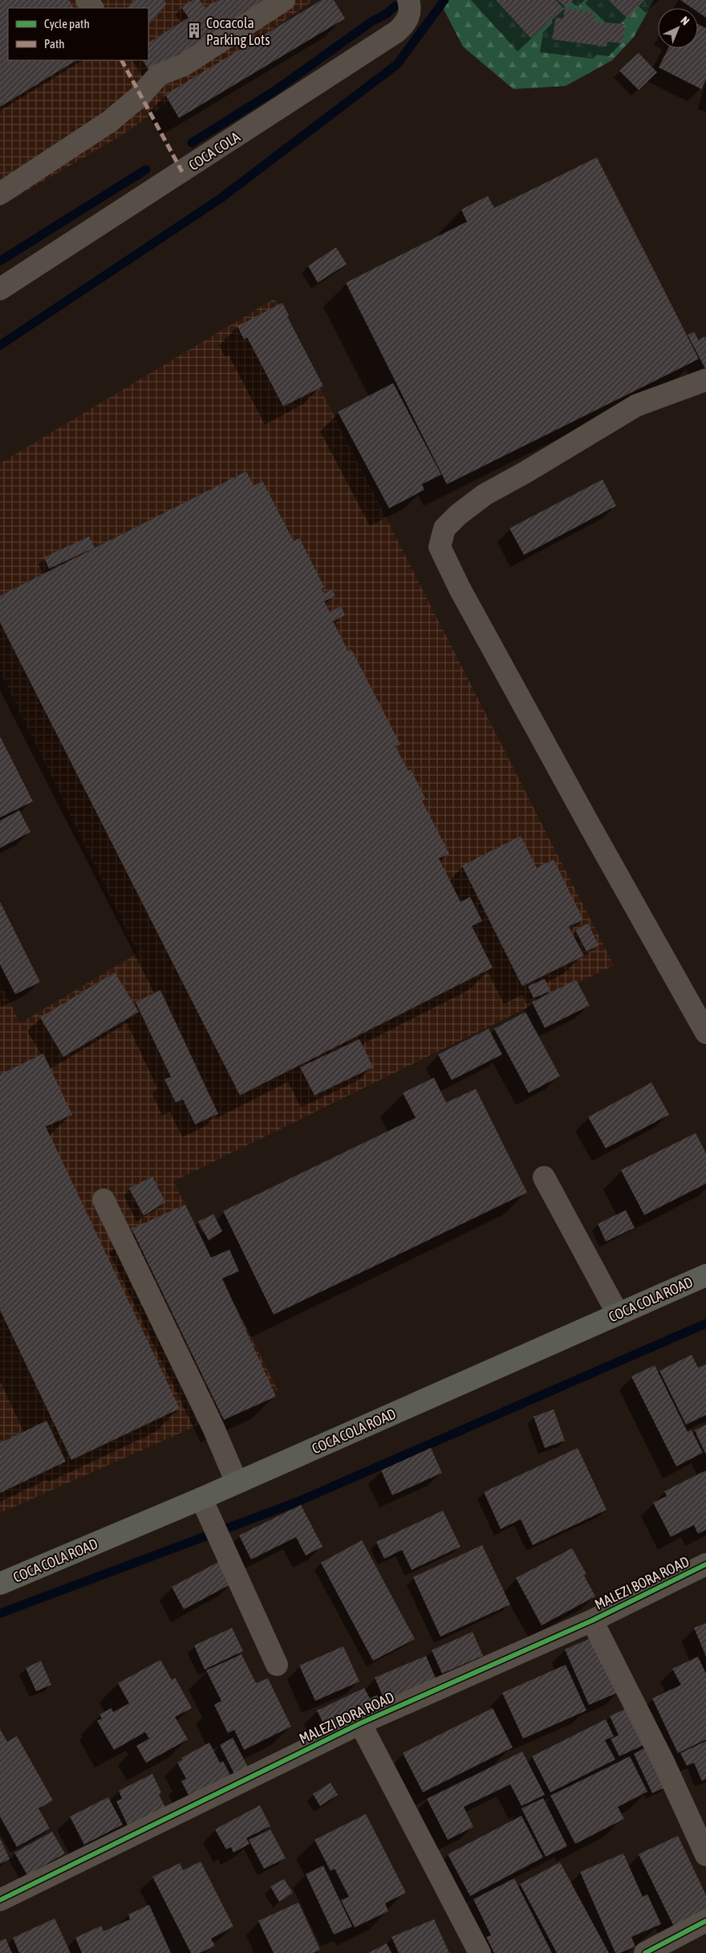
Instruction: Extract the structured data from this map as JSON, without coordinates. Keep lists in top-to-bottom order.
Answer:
{
  "streets": {
    "main road": ["COCA COLA ROAD"],
    "street": ["COCA COLA", "MALEZI BORA ROAD"]
  },
  "places": {
    "building": ["Cocacola Parking Lots"]
  },
  "legend": ["Cycle path", "Path"],
  "north": "top right"
}
